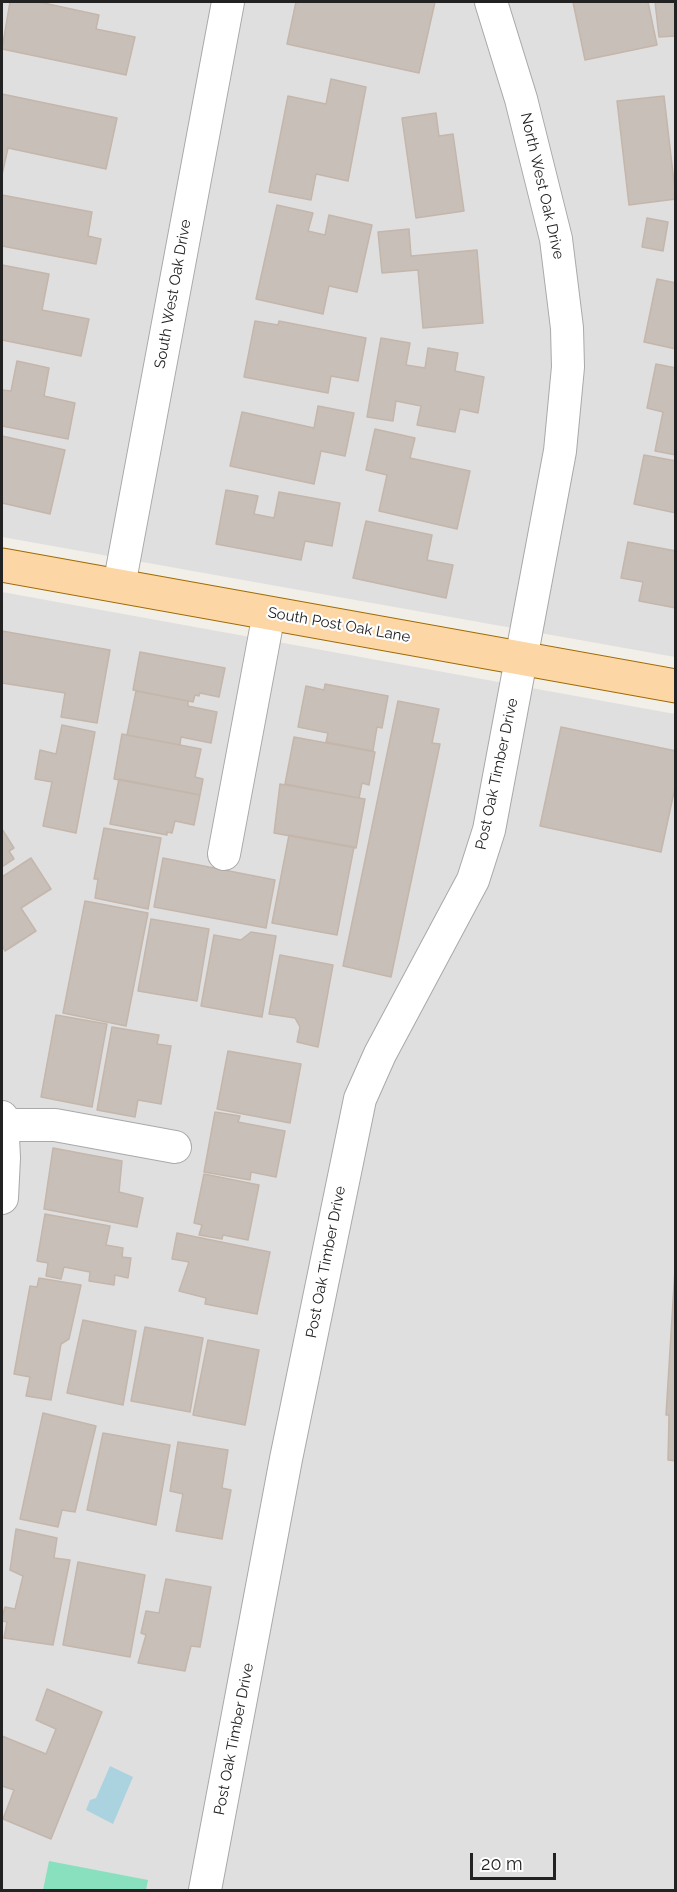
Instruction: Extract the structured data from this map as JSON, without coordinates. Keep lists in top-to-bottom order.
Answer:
{
  "streets": {
    "main road": ["South Post Oak Lane"],
    "street": ["North West Oak Drive", "South West Oak Drive", "Post Oak Timber Drive"]
  },
  "crossings": [
    ["North West Oak Drive", "South Post Oak Lane"],
    ["North West Oak Drive", "Post Oak Timber Drive"],
    ["South West Oak Drive", "South Post Oak Lane"],
    ["South Post Oak Lane", "Post Oak Timber Drive"]
  ],
  "scale_bar": "20 m"
}
